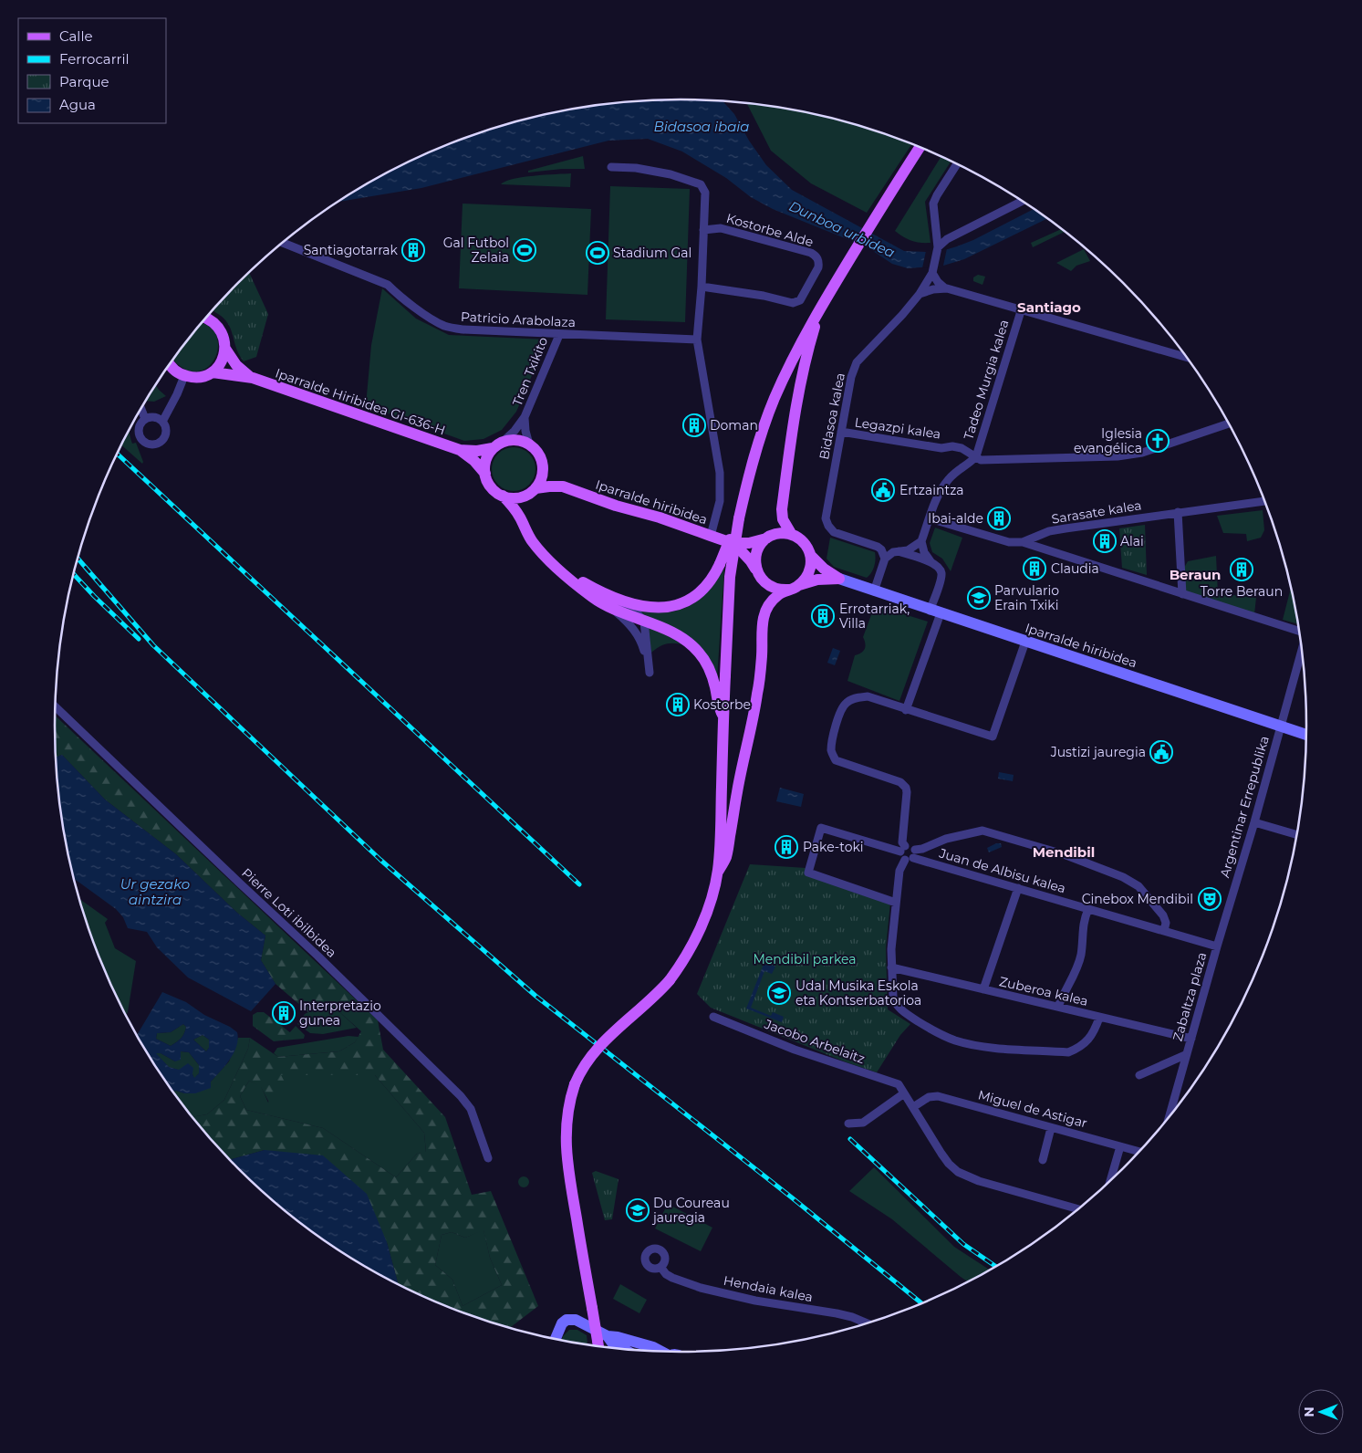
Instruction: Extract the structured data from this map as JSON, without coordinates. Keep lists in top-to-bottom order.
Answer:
{
  "streets": {
    "main road": ["Iparralde Hiribidea GI-636-H", "Iparralde hiribidea"],
    "street": [
      "Kostorbe Alde",
      "Patricio Arabolaza",
      "Tren Txikito",
      "Tadeo Murgia kalea",
      "Bidasoa kalea",
      "Legazpi kalea",
      "Sarasate kalea",
      "Argentinar Errepublika",
      "Juan de Albisu kalea",
      "Pierre Loti ibilbidea",
      "Zuberoa kalea",
      "Zabaltza plaza",
      "Jacobo Arbelaitz",
      "Miguel de Astigar",
      "Hendaia kalea"
    ]
  },
  "crossings": [
    ["Patricio Arabolaza", "Tren Txikito"],
    ["Tren Txikito", "Iparralde Hiribidea GI-636-H"],
    ["Tren Txikito", "Iparralde hiribidea"],
    ["Tadeo Murgia kalea", "Legazpi kalea"],
    ["Iparralde Hiribidea GI-636-H", "Iparralde hiribidea"],
    ["Bidasoa kalea", "Legazpi kalea"],
    ["Iparralde hiribidea", "Argentinar Errepublika"],
    ["Argentinar Errepublika", "Juan de Albisu kalea"],
    ["Argentinar Errepublika", "Zabaltza plaza"],
    ["Juan de Albisu kalea", "Zabaltza plaza"],
    ["Zuberoa kalea", "Zabaltza plaza"],
    ["Jacobo Arbelaitz", "Miguel de Astigar"]
  ],
  "districts": ["Santiago", "Beraun", "Mendibil"],
  "water": ["Bidasoa ibaia", "Dunboa urbidea", "Ur gezako aintzira"],
  "parks": ["Mendibil parkea"],
  "places": {
    "building": [
      "Santiagotarrak",
      "Doman",
      "Ibai-alde",
      "Alai",
      "Claudia",
      "Torre Beraun",
      "Errotarriak, Villa",
      "Kostorbe",
      "Pake-toki",
      "Interpretazio gunea"
    ],
    "sports": ["Gal Futbol Zelaia", "Stadium Gal"],
    "church": ["Iglesia evangélica"],
    "public building": ["Ertzaintza", "Justizi jauregia"],
    "school or university": ["Parvulario Erain Txiki", "Udal Musika Eskola eta Kontserbatorioa", "Du Coureau jauregia"],
    "theatre": ["Cinebox Mendibil"]
  },
  "legend": [
    "Calle",
    "Ferrocarril",
    "Parque",
    "Agua"
  ],
  "north": "left"
}
